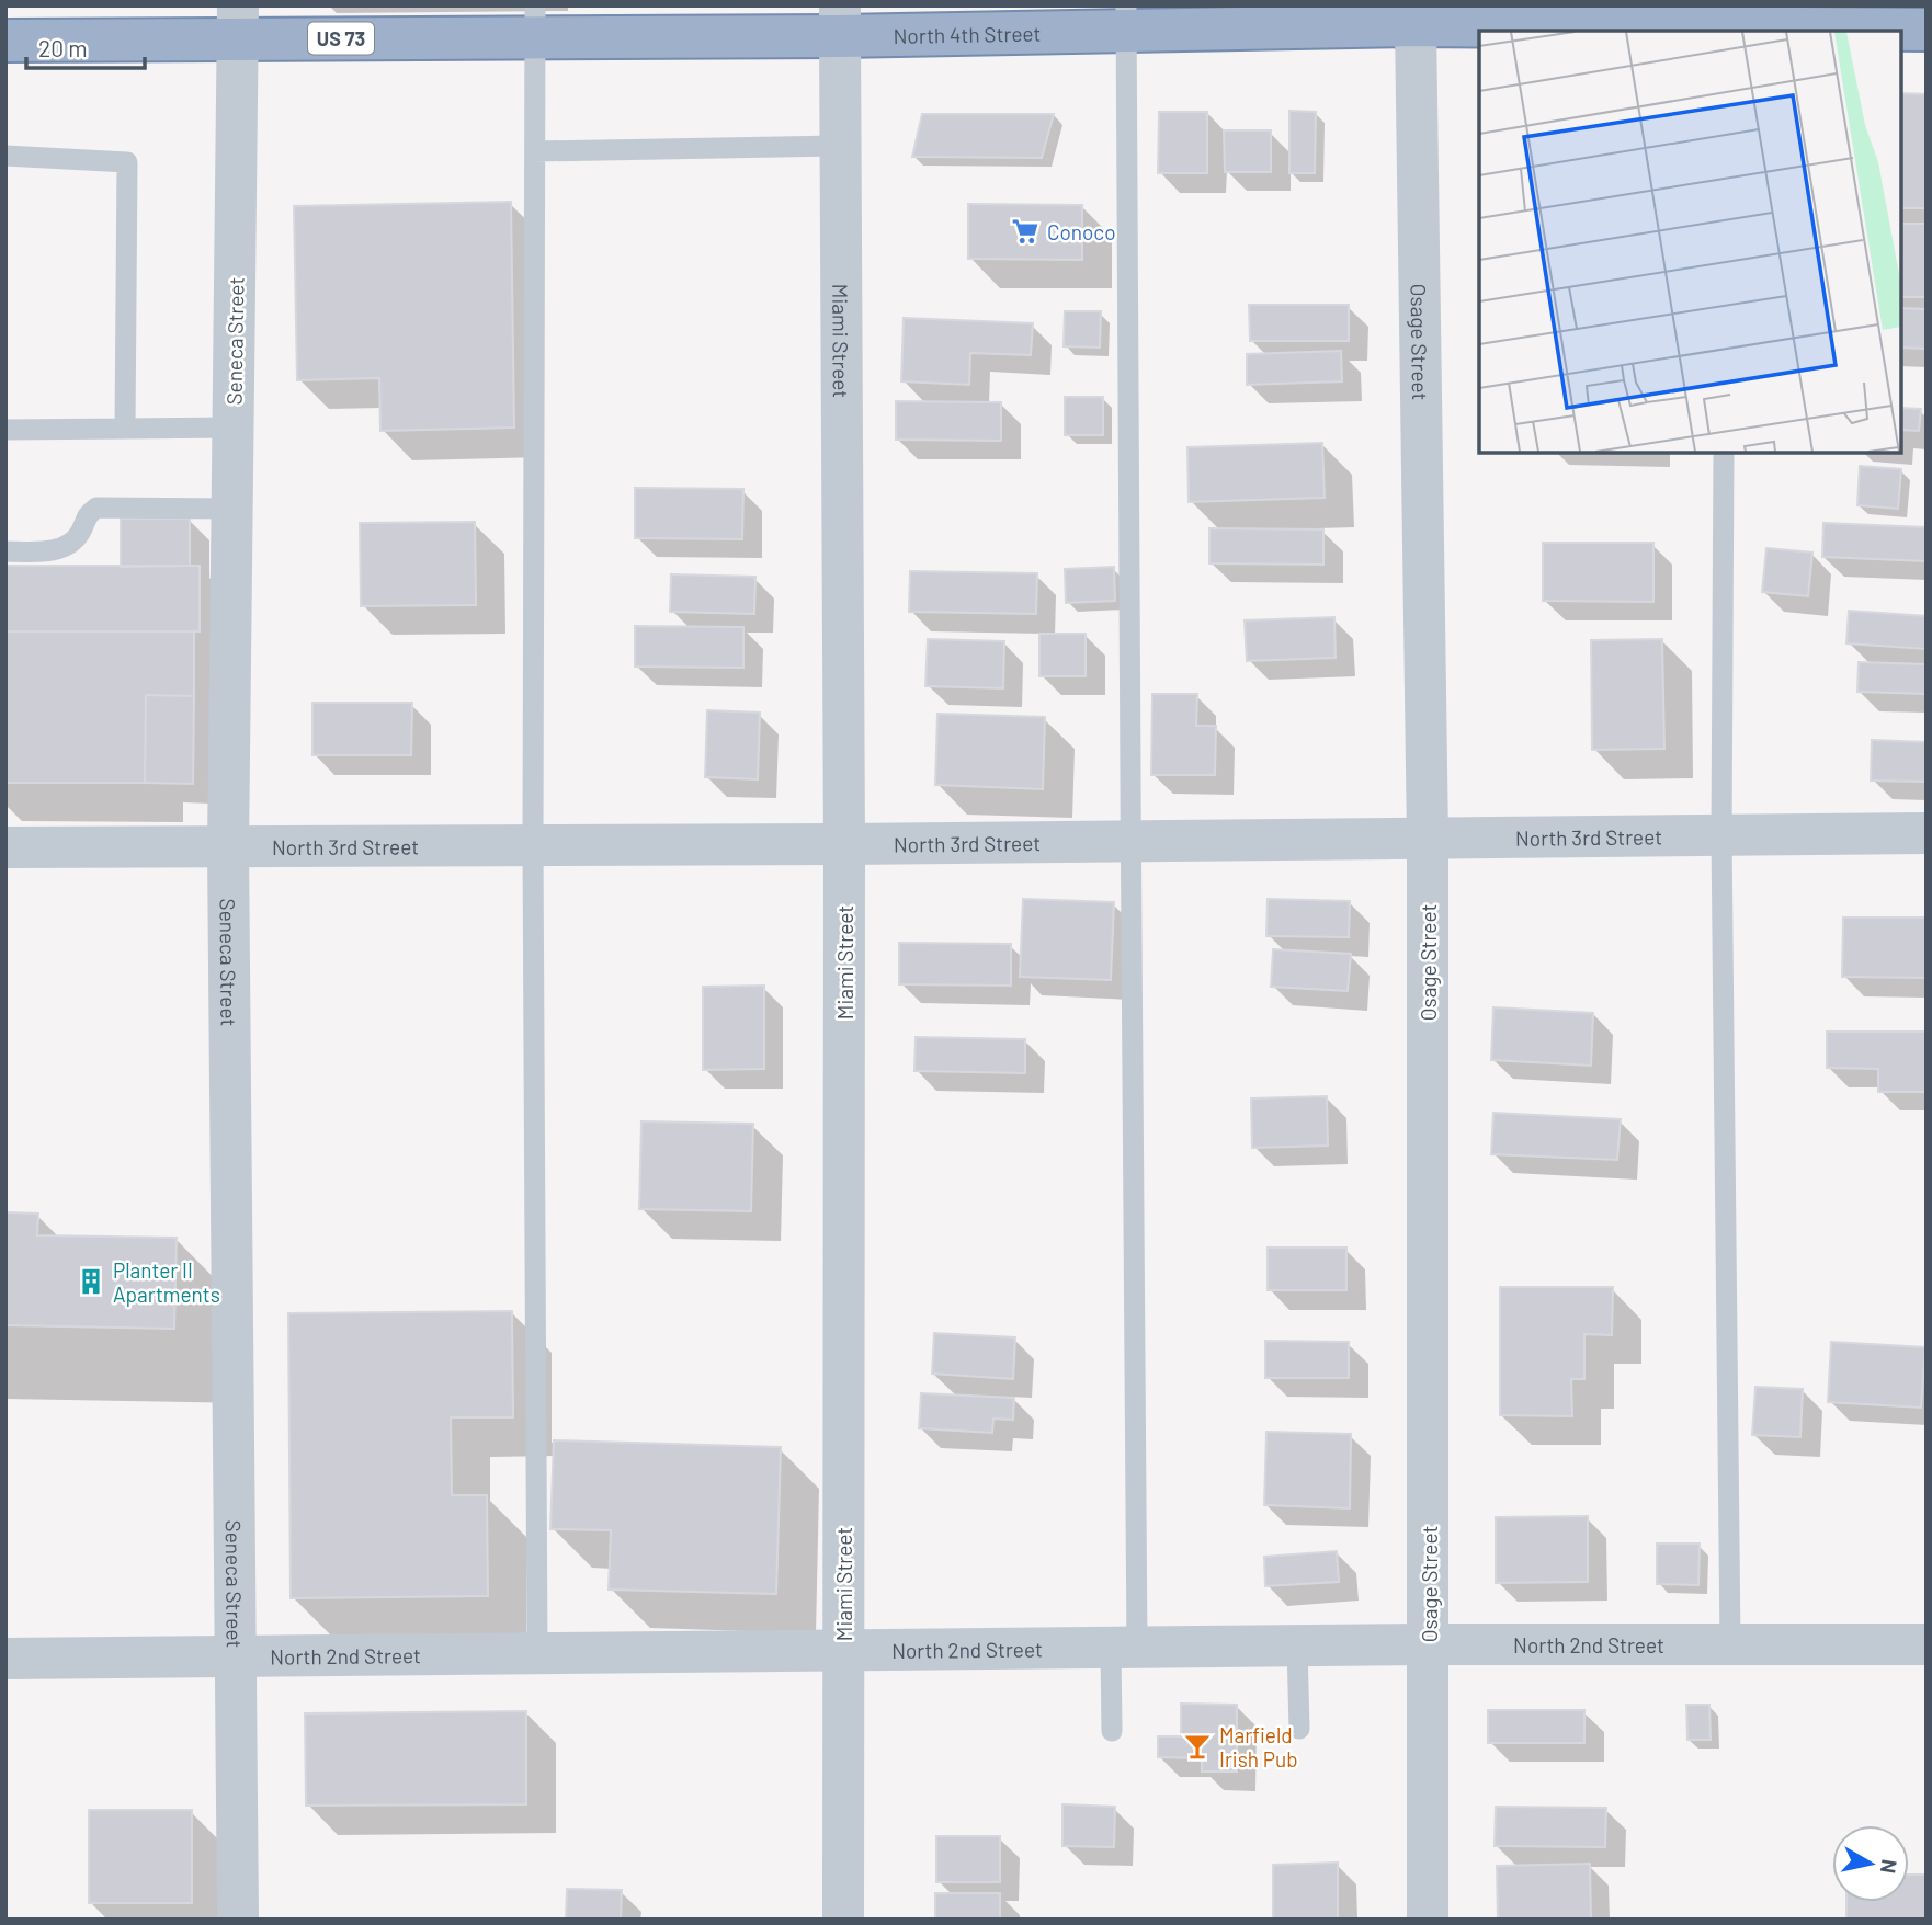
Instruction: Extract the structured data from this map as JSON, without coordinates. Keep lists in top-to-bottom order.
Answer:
{
  "streets": {
    "highway": ["North 4th Street", "US 73"],
    "street": [
      "Seneca Street",
      "Miami Street",
      "Osage Street",
      "North 3rd Street",
      "North 2nd Street"
    ]
  },
  "crossings": [
    ["North 4th Street", "Seneca Street"],
    ["North 4th Street", "Miami Street"],
    ["North 4th Street", "Osage Street"],
    ["Seneca Street", "North 3rd Street"],
    ["Seneca Street", "North 2nd Street"],
    ["Miami Street", "North 3rd Street"],
    ["Miami Street", "North 2nd Street"],
    ["Osage Street", "North 3rd Street"],
    ["Osage Street", "North 2nd Street"]
  ],
  "places": {
    "supermarket": ["Conoco"],
    "building": ["Planter II Apartments"],
    "bar": ["Marfield Irish Pub"]
  },
  "scale_bar": "20 m",
  "north": "right"
}
